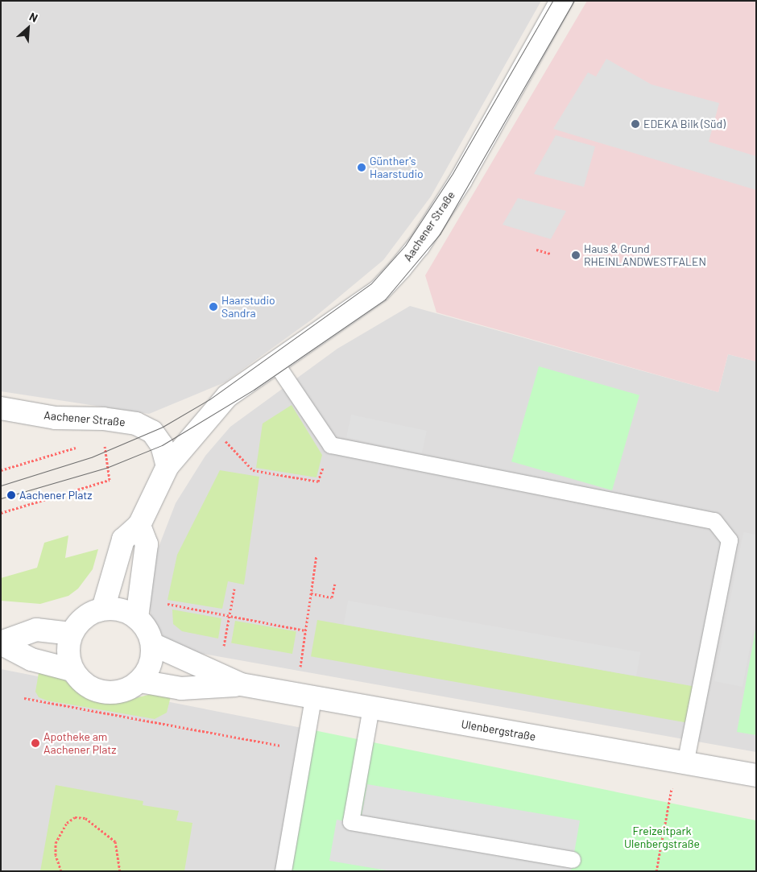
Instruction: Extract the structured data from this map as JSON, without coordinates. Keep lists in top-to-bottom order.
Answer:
{
  "streets": {
    "street": ["Aachener Straße", "Ulenbergstraße"]
  },
  "crossings": [
    ["Aachener Straße", "Ulenbergstraße"]
  ],
  "parks": ["Freizeitpark Ulenbergstraße"],
  "places": [
    "EDEKA Bilk (Süd)",
    "Günther's Haarstudio",
    "Haus & Grund RHEINLANDWESTFALEN",
    "Haarstudio Sandra",
    "Aachener Platz",
    "Apotheke am Aachener Platz"
  ],
  "north": "top right"
}
